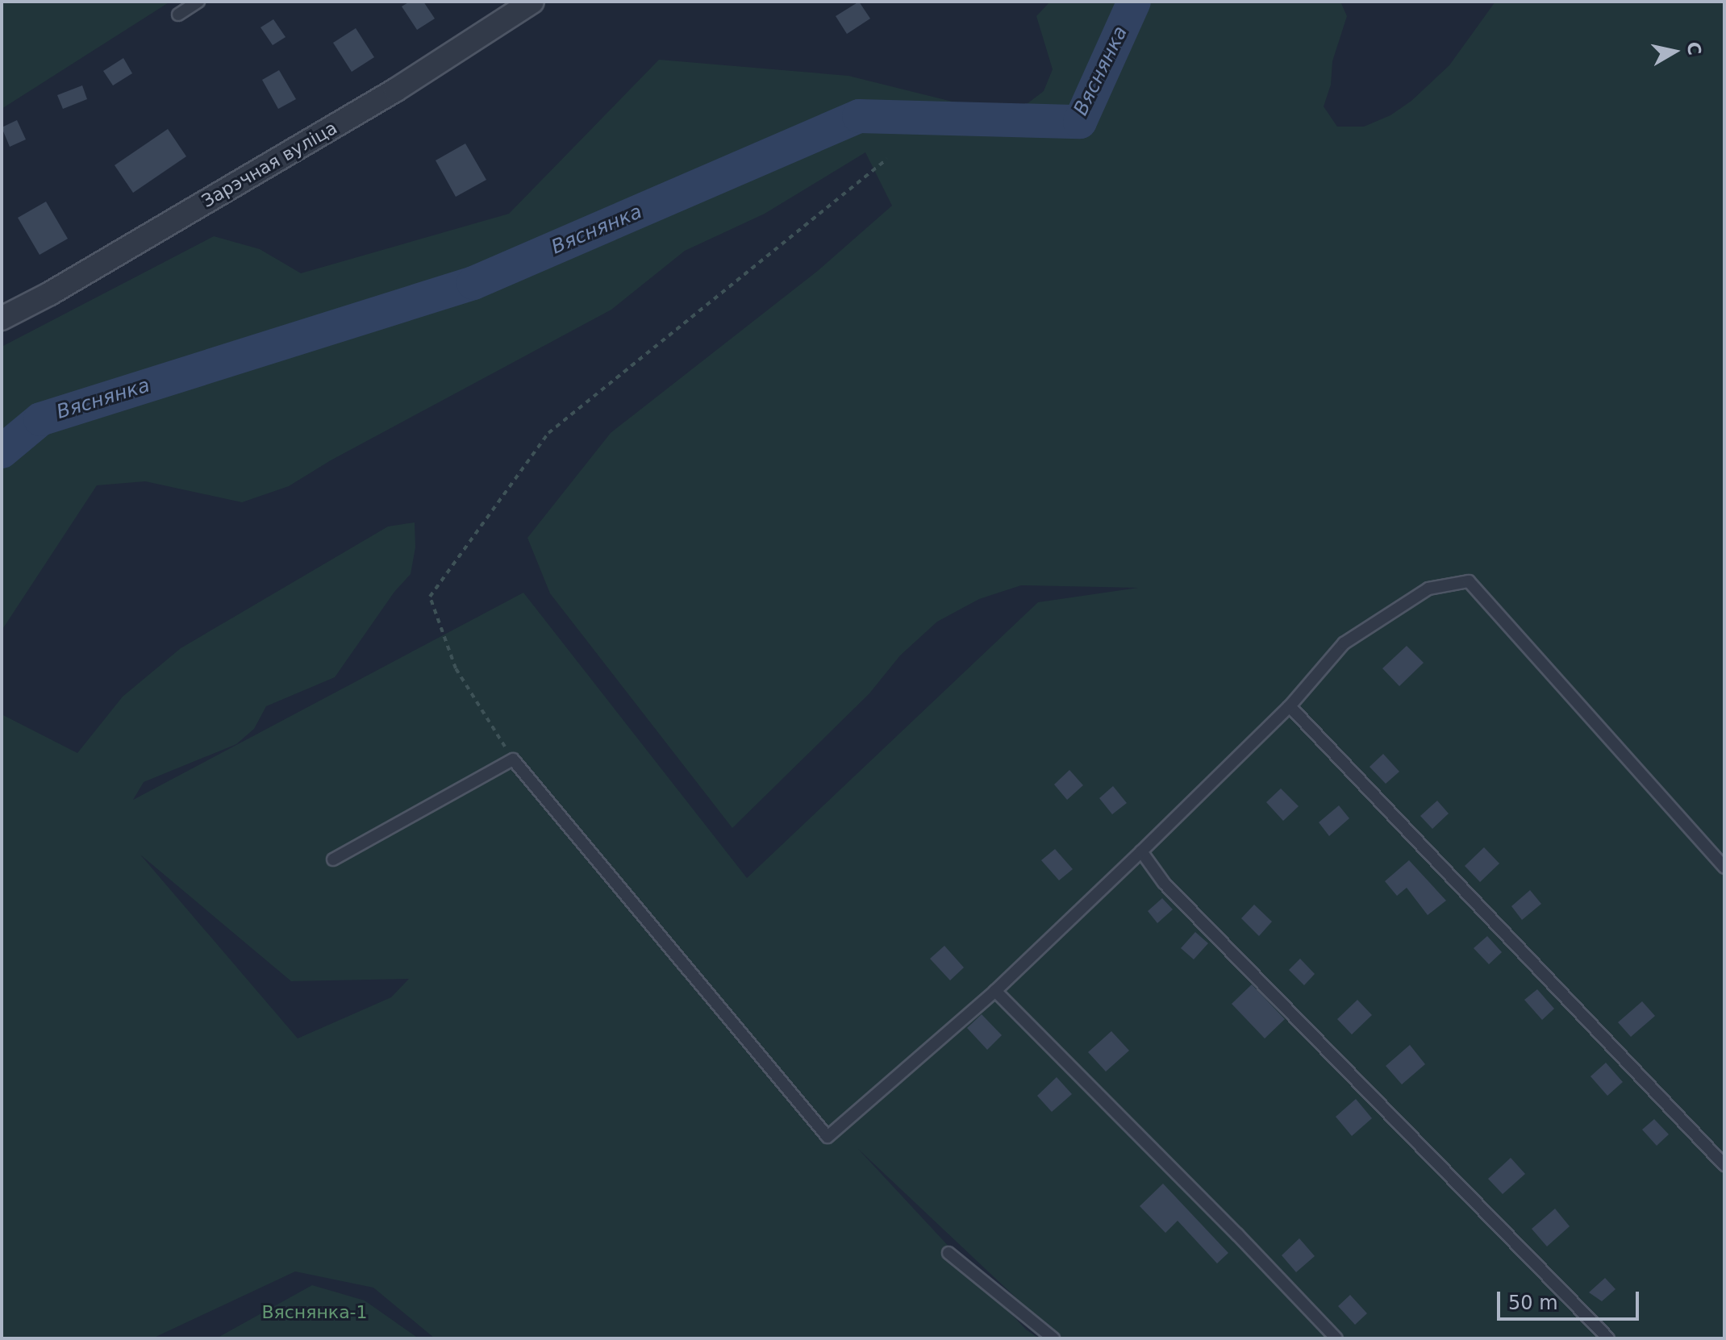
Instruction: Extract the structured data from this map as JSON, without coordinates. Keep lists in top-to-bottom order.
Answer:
{
  "streets": {
    "street": ["Зарэчная вуліца"]
  },
  "water": ["Вяснянка"],
  "parks": ["Вяснянка-1"],
  "scale_bar": "50 m",
  "north": "right"
}
